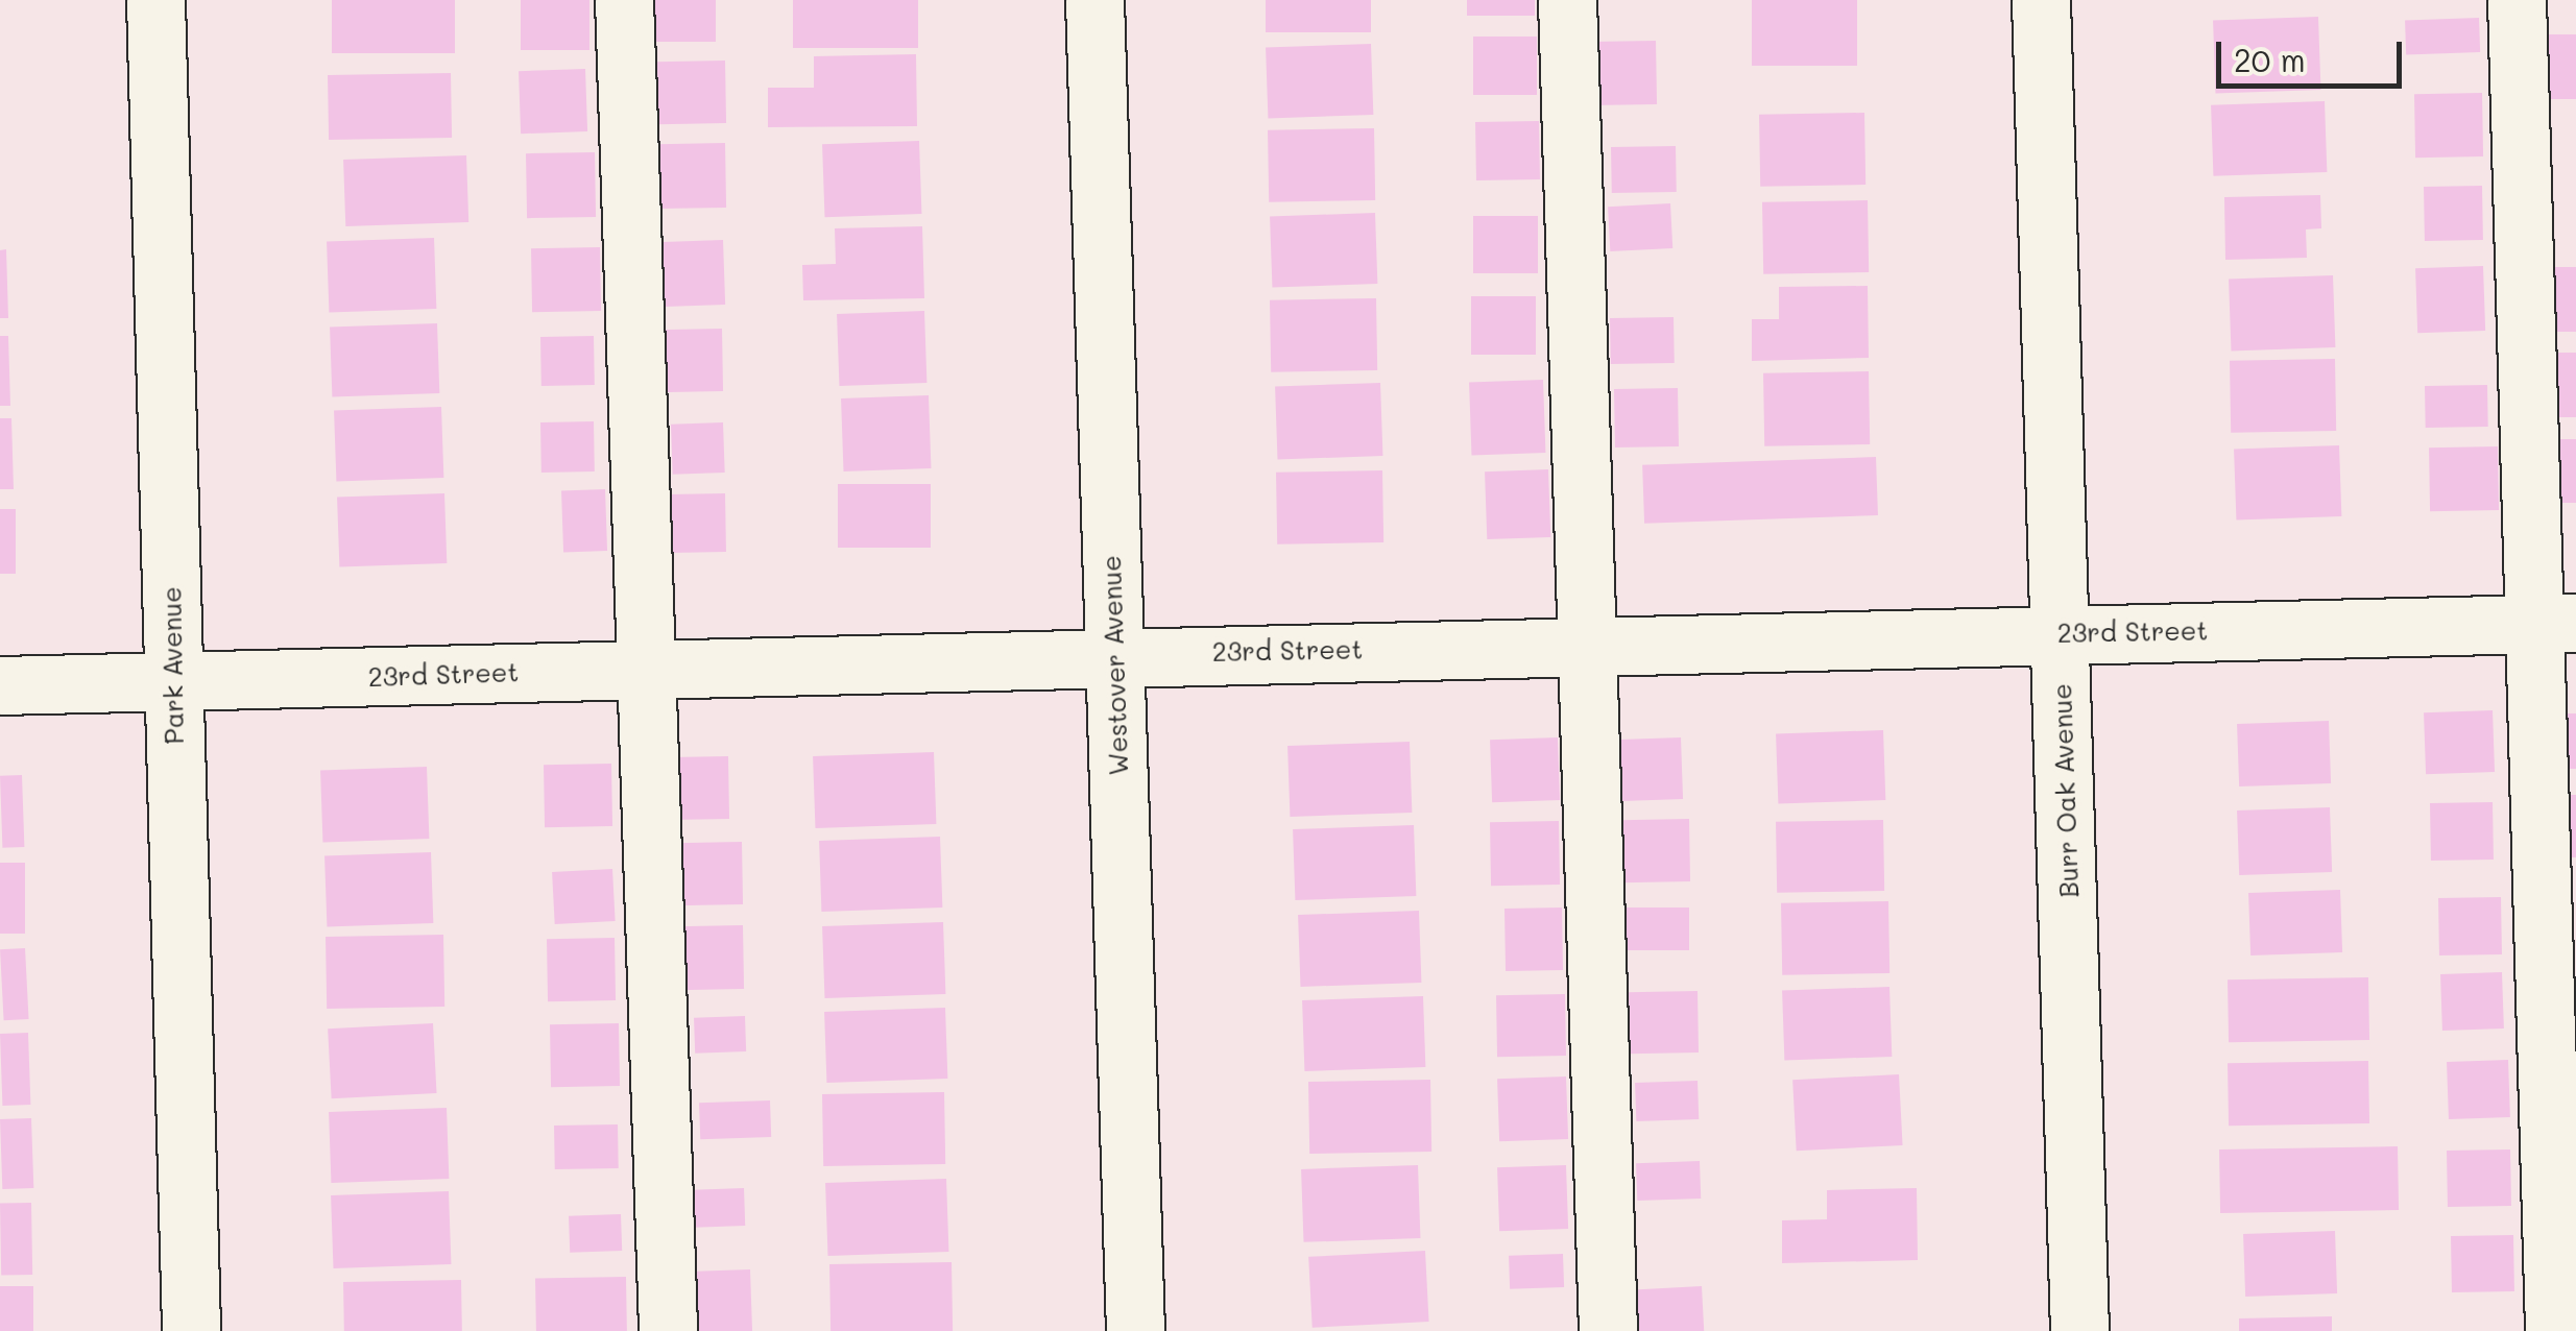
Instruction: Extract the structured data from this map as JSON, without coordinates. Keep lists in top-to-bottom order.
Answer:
{
  "streets": {
    "street": [
      "23rd Street",
      "Park Avenue",
      "Westover Avenue",
      "Burr Oak Avenue"
    ]
  },
  "crossings": [
    ["23rd Street", "Park Avenue"],
    ["23rd Street", "Westover Avenue"],
    ["23rd Street", "Burr Oak Avenue"]
  ],
  "scale_bar": "20 m"
}
